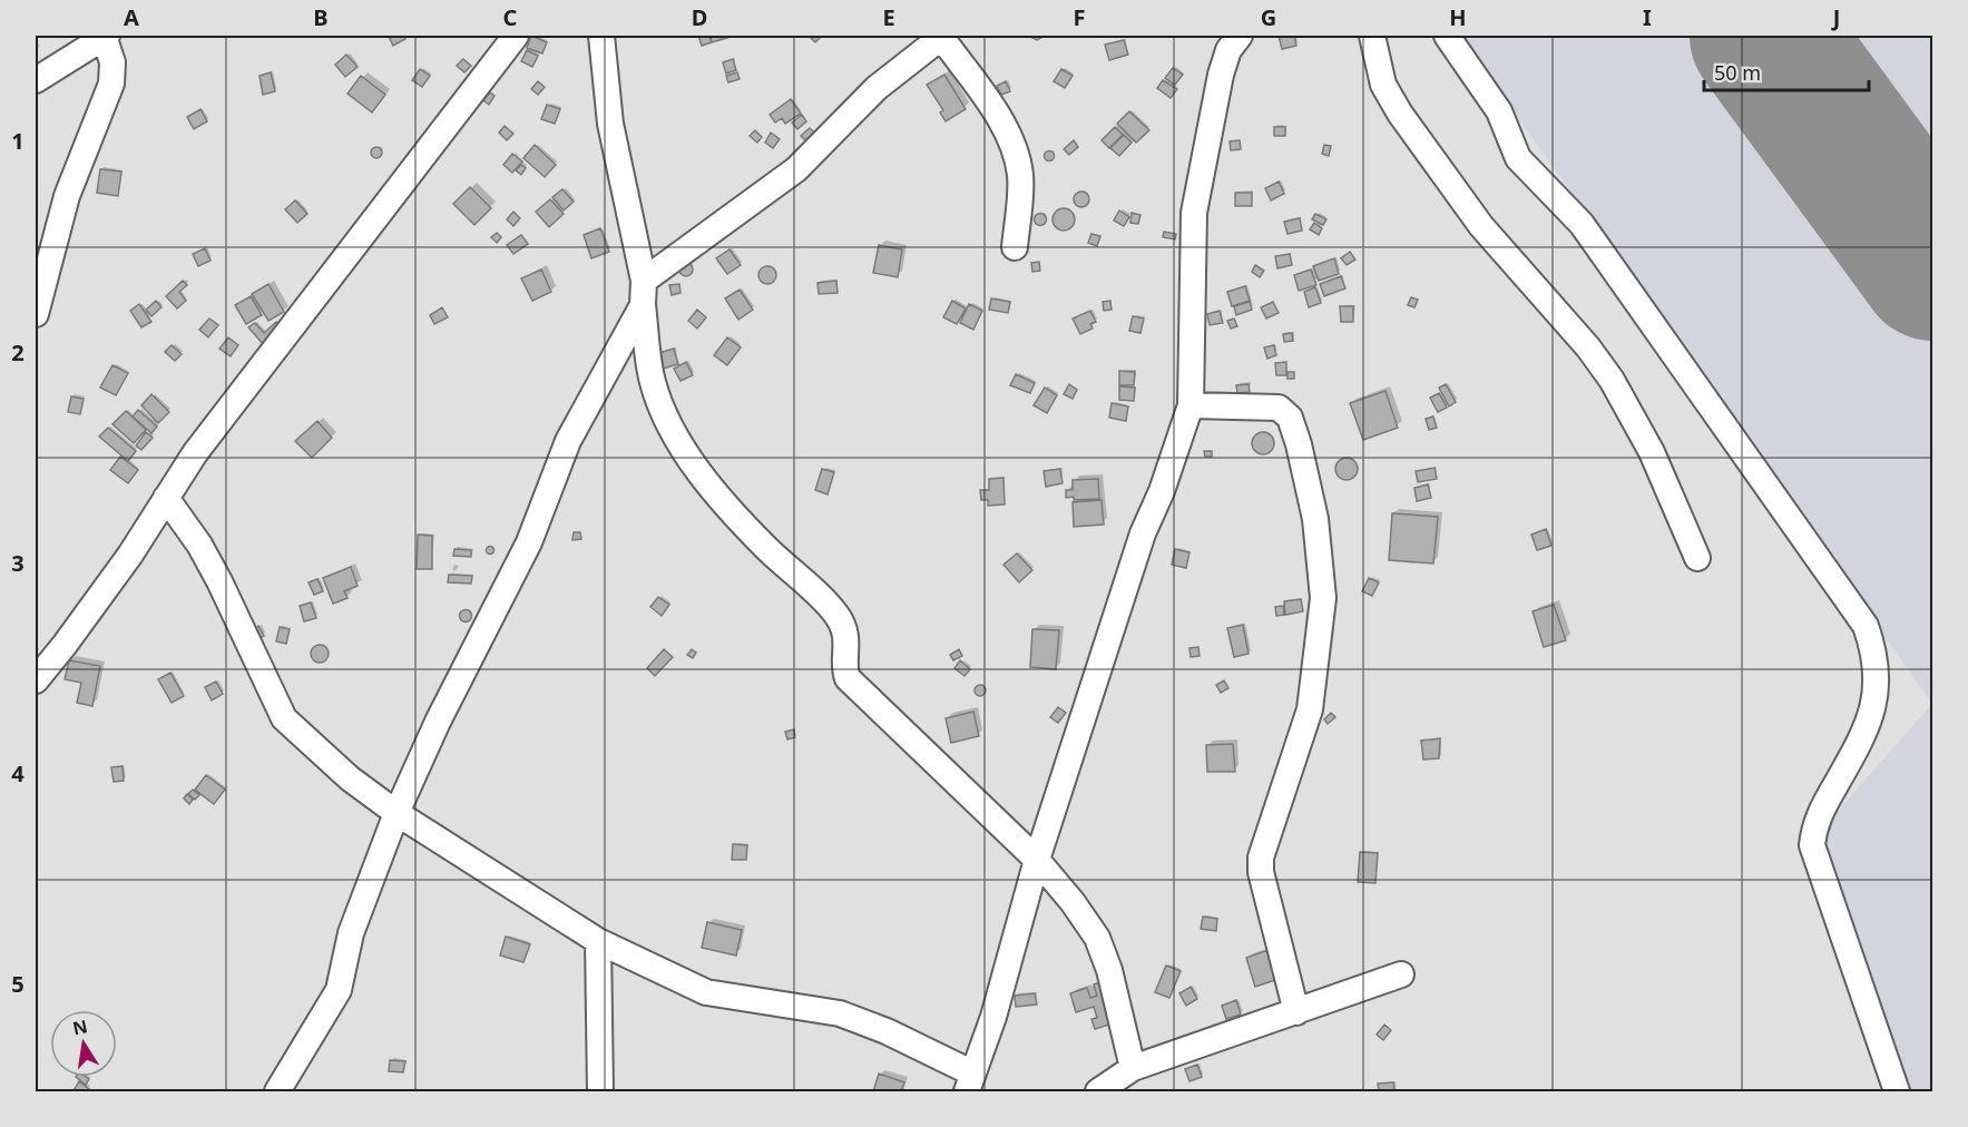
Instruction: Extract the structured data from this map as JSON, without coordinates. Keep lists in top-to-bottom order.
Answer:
{
  "scale_bar": "50 m",
  "north": "top",
  "grid": {
    "columns": [
      "A",
      "B",
      "C",
      "D",
      "E",
      "F",
      "G",
      "H",
      "I",
      "J"
    ],
    "rows": [
      "1",
      "2",
      "3",
      "4",
      "5"
    ]
  }
}
